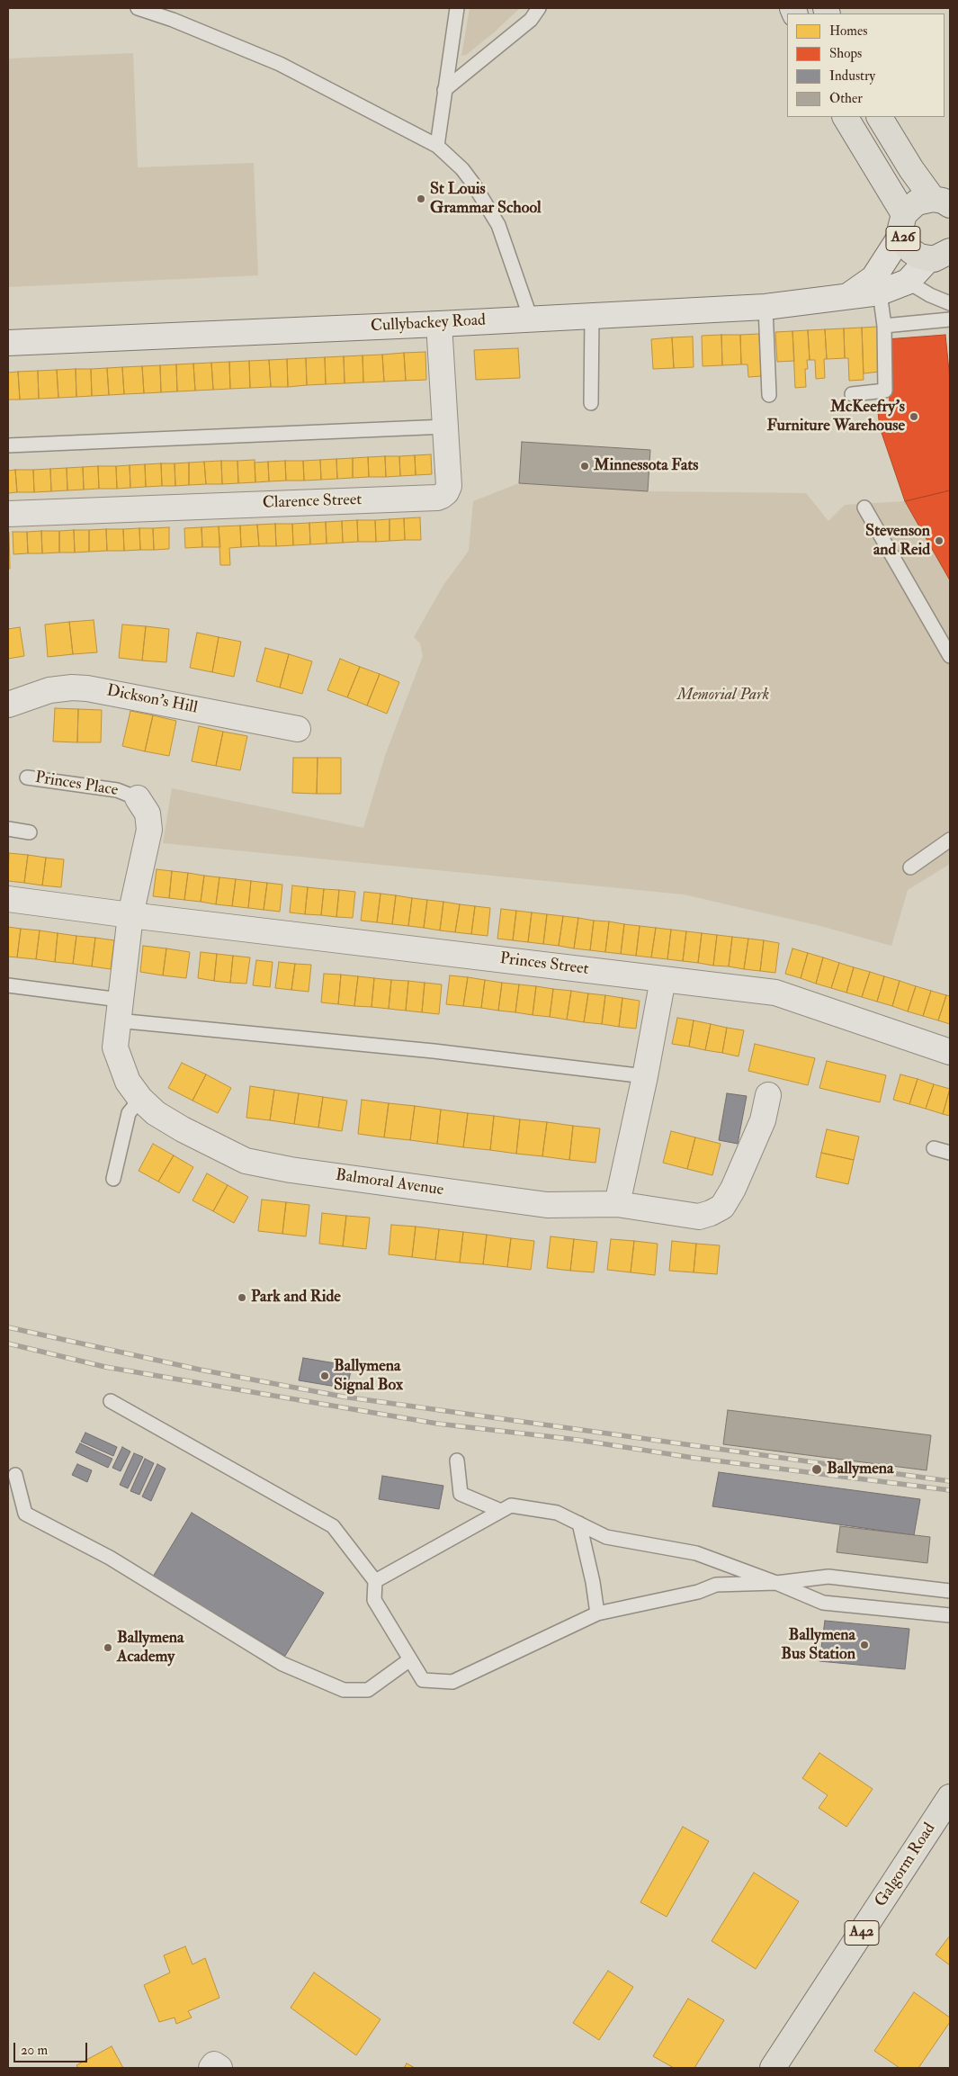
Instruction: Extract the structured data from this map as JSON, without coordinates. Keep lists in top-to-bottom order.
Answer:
{
  "streets": {
    "main road": ["A26", "Galgorm Road", "A42"],
    "street": [
      "Cullybackey Road",
      "Clarence Street",
      "Dickson's Hill",
      "Princes Place",
      "Princes Street",
      "Balmoral Avenue"
    ]
  },
  "crossings": [
    ["A26", "Cullybackey Road"],
    ["Cullybackey Road", "Clarence Street"],
    ["Princes Place", "Princes Street"],
    ["Princes Place", "Balmoral Avenue"],
    ["Princes Street", "Balmoral Avenue"]
  ],
  "parks": ["Memorial Park"],
  "places": [
    "St Louis Grammar School",
    "McKeefry's Furniture Warehouse",
    "Minnessota Fats",
    "Stevenson and Reid",
    "Park and Ride",
    "Ballymena Signal Box",
    "Ballymena",
    "Ballymena Bus Station",
    "Ballymena Academy"
  ],
  "legend": [
    "Homes",
    "Shops",
    "Industry",
    "Other"
  ],
  "scale_bar": "20 m"
}
